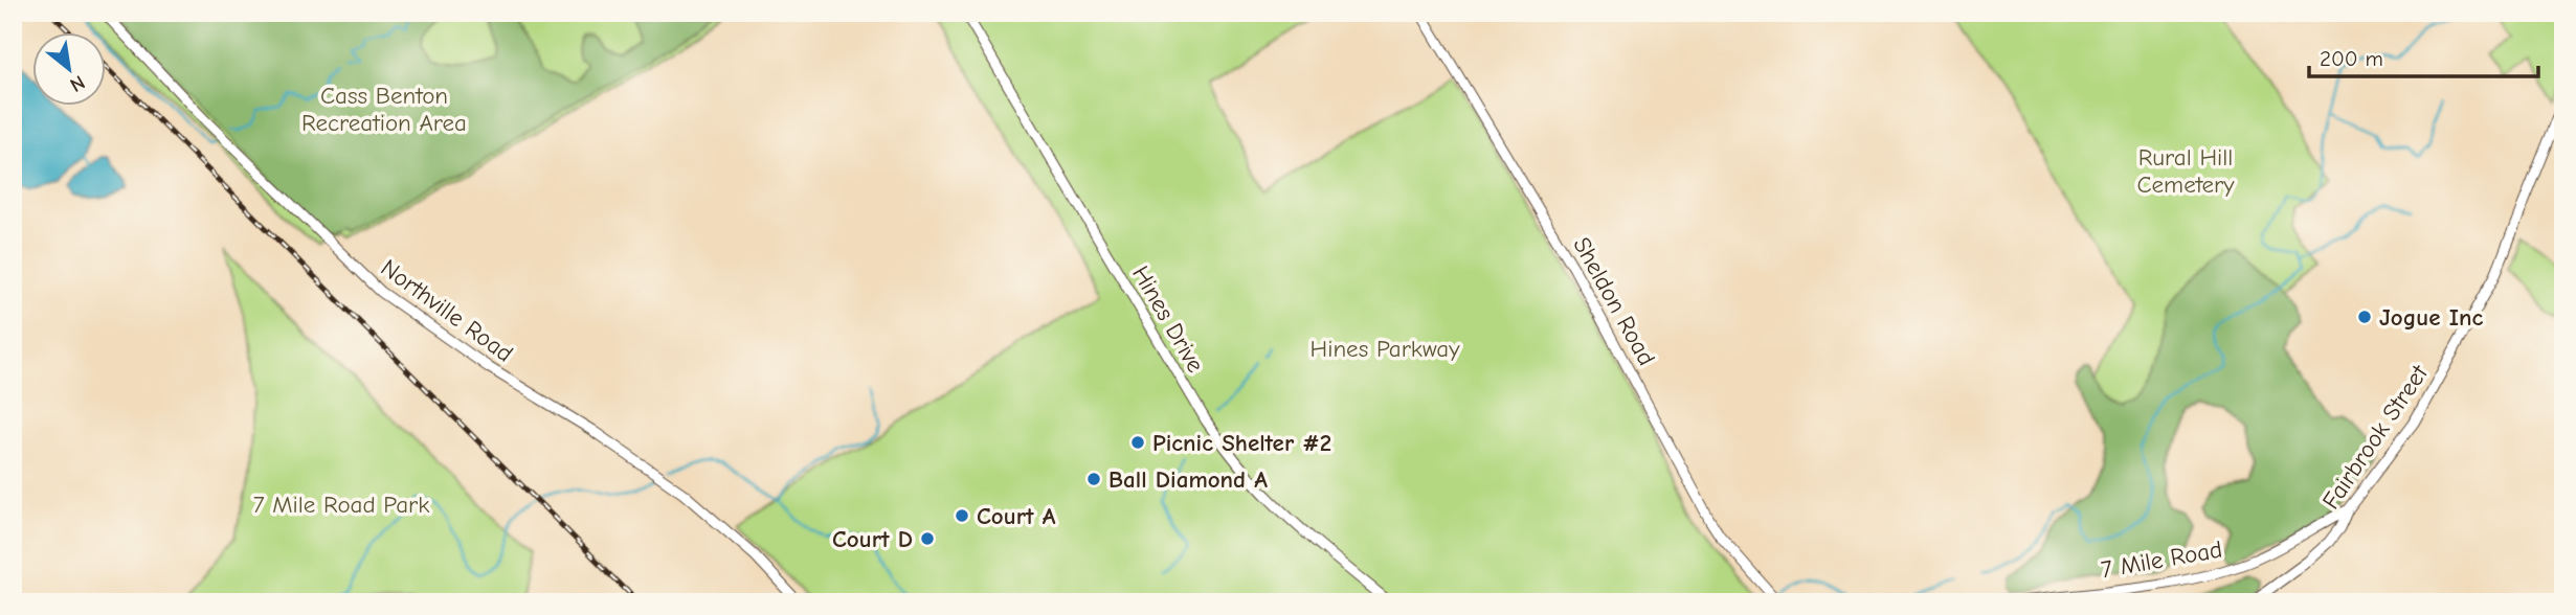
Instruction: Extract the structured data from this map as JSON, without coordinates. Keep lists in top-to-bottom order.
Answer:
{
  "streets": {
    "street": [
      "Sheldon Road",
      "Northville Road",
      "Hines Drive",
      "Fairbrook Street",
      "7 Mile Road"
    ]
  },
  "crossings": [
    ["Fairbrook Street", "7 Mile Road"]
  ],
  "parks": [
    "Cass Benton Recreation Area",
    "Rural Hill Cemetery",
    "Hines Parkway",
    "7 Mile Road Park"
  ],
  "places": [
    "Jogue Inc",
    "Picnic Shelter #2",
    "Ball Diamond A",
    "Court A",
    "Court D"
  ],
  "scale_bar": "200 m",
  "north": "bottom right"
}
